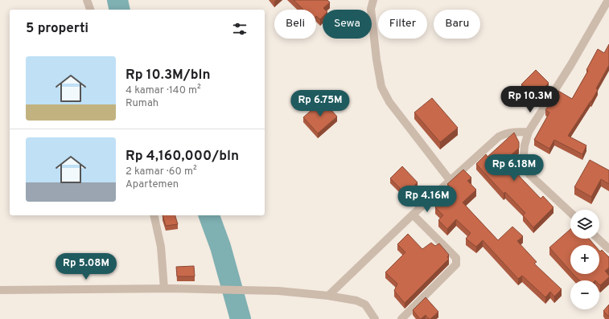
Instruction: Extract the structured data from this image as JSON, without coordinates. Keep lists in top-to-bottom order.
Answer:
{
  "page": {
    "chip": [
      "Beli",
      "Sewa",
      "Filter",
      "Baru"
    ],
    "heading": "5 properti",
    "list": [
      {
        "name": "Rp 10.3M/bln",
        "note": "4 kamar · 140 m² · Rumah"
      },
      {
        "name": "Rp 4,160,000/bln",
        "note": "2 kamar · 60 m² · Apartemen"
      }
    ],
    "price": [
      "Rp 10.3M",
      "Rp 6.75M",
      "Rp 6.18M",
      "Rp 4.16M",
      "Rp 5.08M"
    ],
    "map_buttons": ["+", "−"]
  }
}
